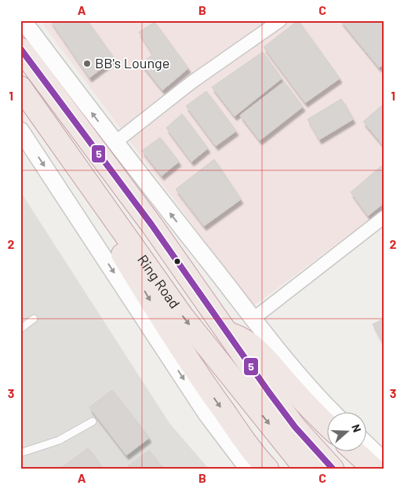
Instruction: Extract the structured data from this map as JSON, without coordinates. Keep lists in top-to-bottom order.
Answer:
{
  "streets": {
    "highway": ["Ring Road"]
  },
  "places": ["BB's Lounge"],
  "lines": ["transit line 5"],
  "north": "right",
  "grid": {
    "columns": ["A", "B", "C"],
    "rows": ["1", "2", "3"]
  }
}
